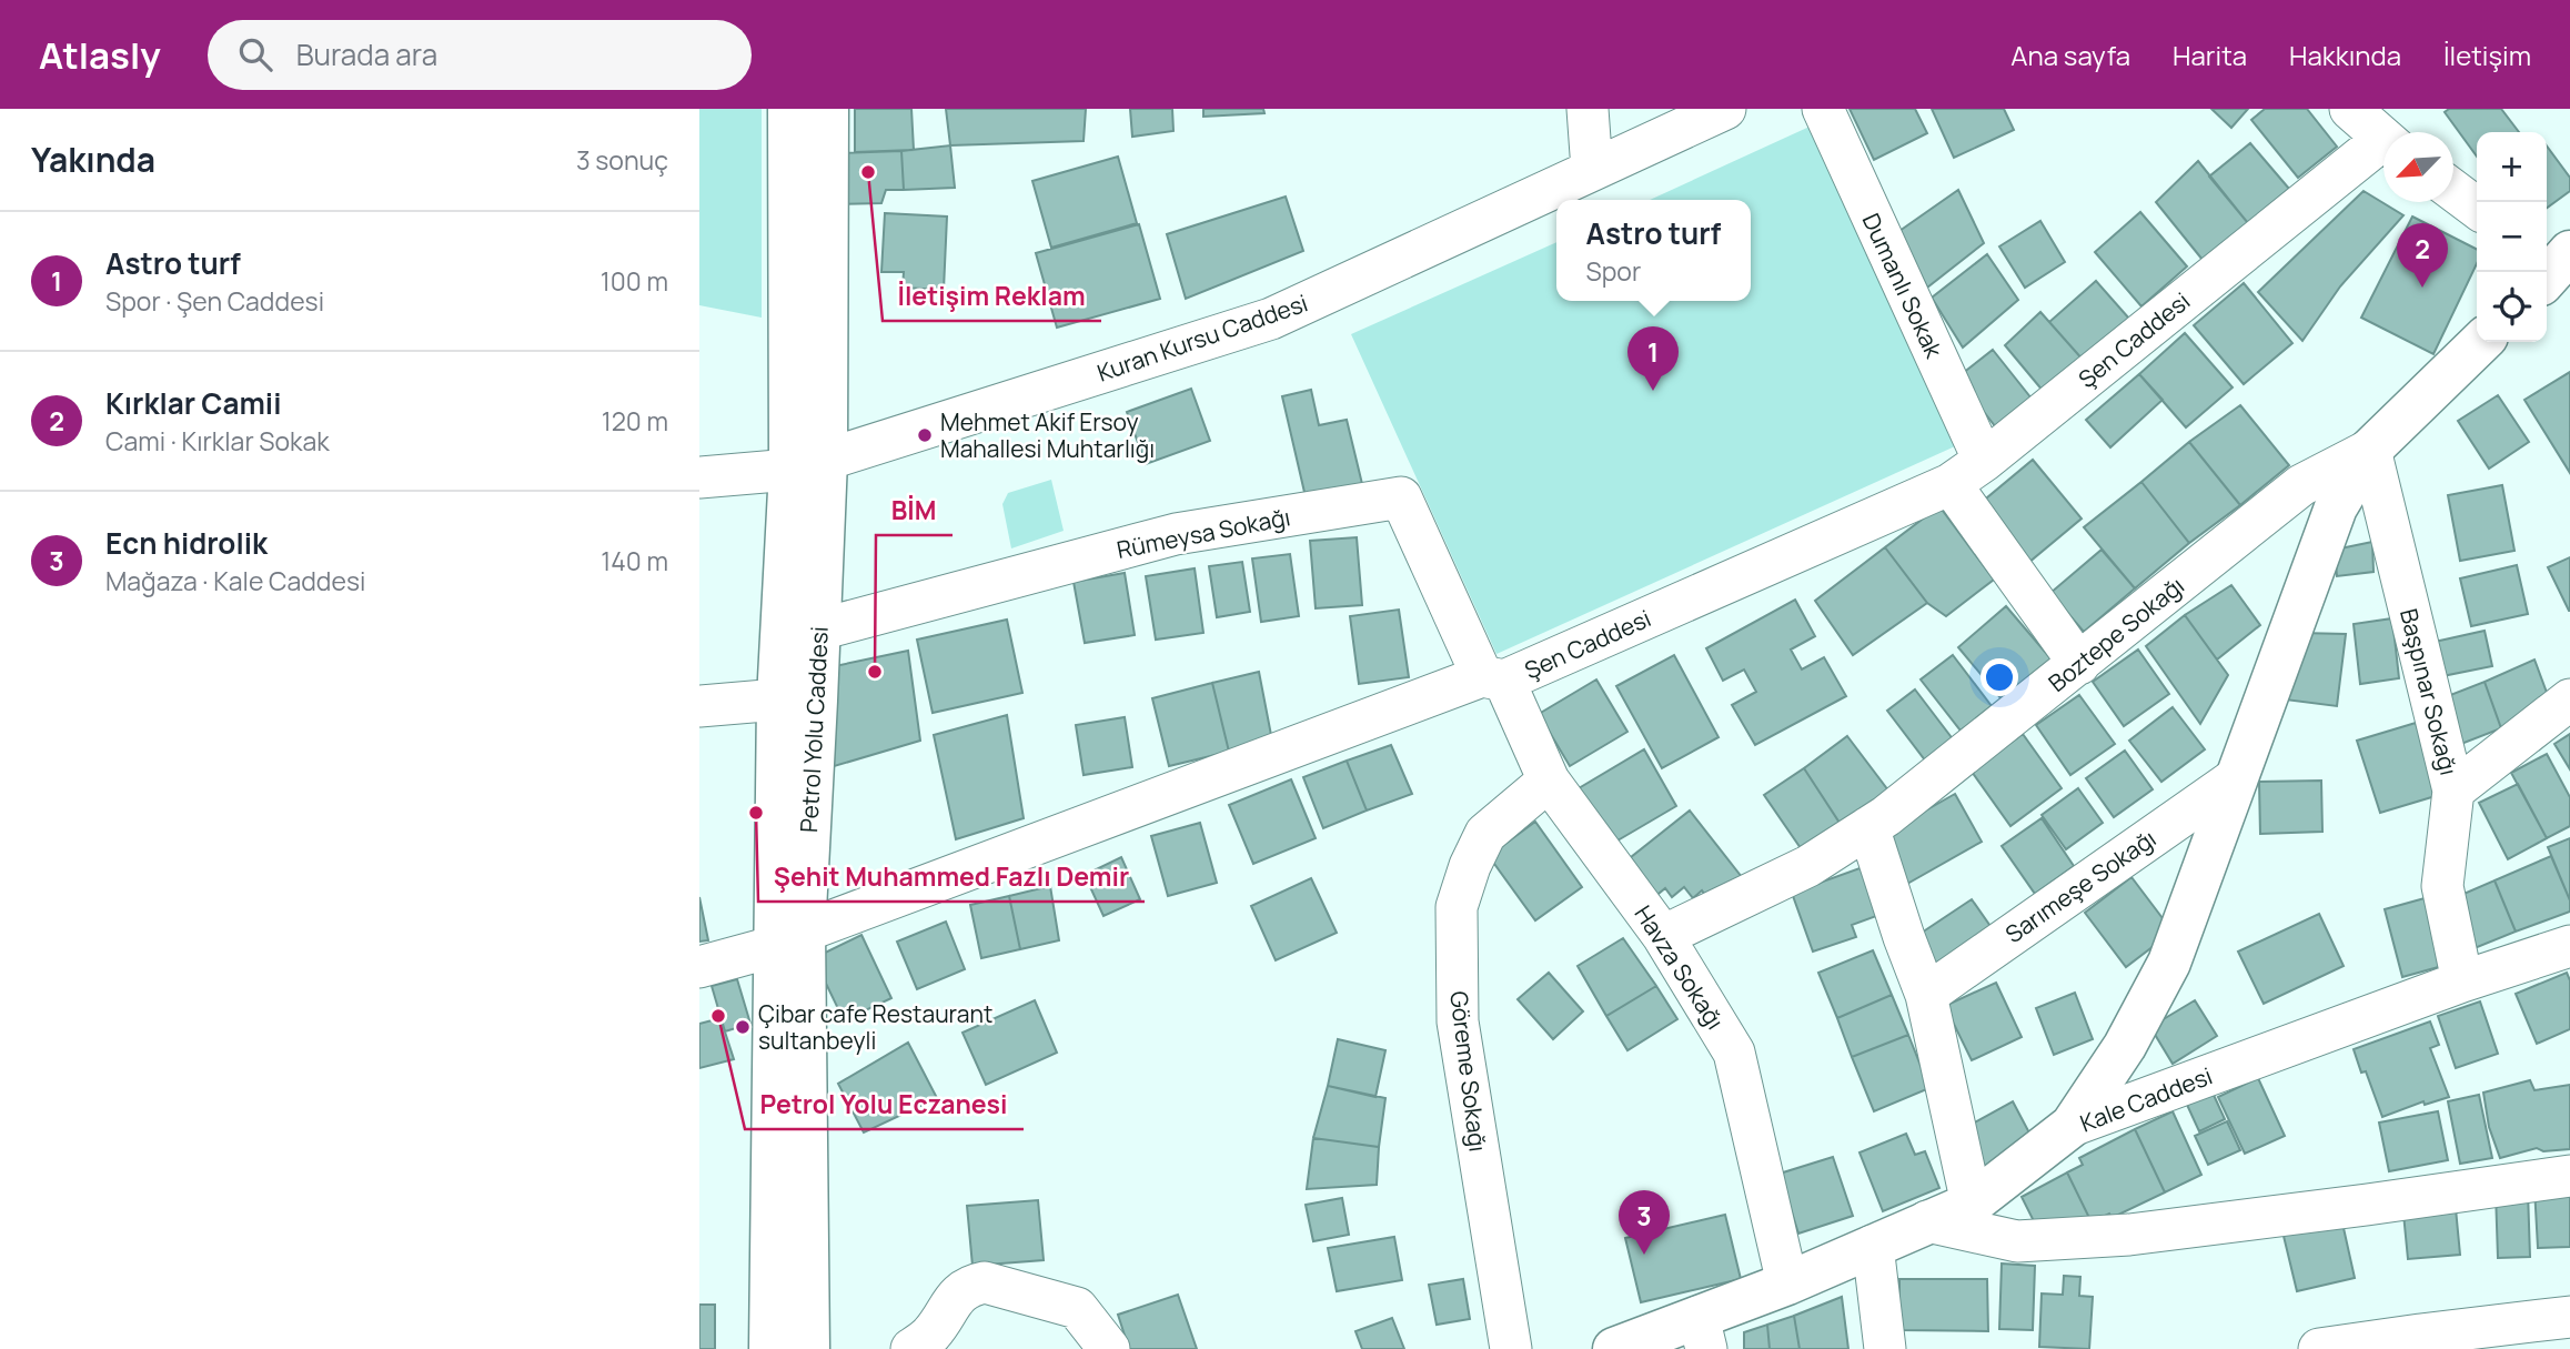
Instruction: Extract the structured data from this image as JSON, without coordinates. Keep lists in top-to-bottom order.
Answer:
{
  "streets": {
    "main road": ["Petrol Yolu Caddesi", "Kale Caddesi"],
    "street": [
      "Dumanlı Sokak",
      "Kuran Kursu Caddesi",
      "Şen Caddesi",
      "Rümeysa Sokağı",
      "Boztepe Sokağı",
      "Başpınar Sokağı",
      "Sarımeşe Sokağı",
      "Havza Sokağı",
      "Göreme Sokağı"
    ]
  },
  "crossings": [
    ["Dumanlı Sokak", "Şen Caddesi"],
    ["Kuran Kursu Caddesi", "Petrol Yolu Caddesi"],
    ["Şen Caddesi", "Rümeysa Sokağı"],
    ["Şen Caddesi", "Petrol Yolu Caddesi"],
    ["Şen Caddesi", "Havza Sokağı"],
    ["Rümeysa Sokağı", "Petrol Yolu Caddesi"],
    ["Rümeysa Sokağı", "Havza Sokağı"],
    ["Boztepe Sokağı", "Başpınar Sokağı"],
    ["Boztepe Sokağı", "Havza Sokağı"],
    ["Başpınar Sokağı", "Kale Caddesi"],
    ["Havza Sokağı", "Göreme Sokağı"],
    ["Havza Sokağı", "Kale Caddesi"]
  ],
  "places": [
    "İletişim Reklam",
    "Mehmet Akif Ersoy Mahallesi Muhtarlığı",
    "BİM",
    "Şehit Muhammed Fazlı Demir",
    "Petrol Yolu Eczanesi",
    "Çibar cafe Restaurant sultanbeyli"
  ],
  "north": "bottom left",
  "page": {
    "header": "Atlasly",
    "search": "Burada ara",
    "nav": [
      "Ana sayfa",
      "Harita",
      "Hakkında",
      "İletişim"
    ],
    "heading": ["Yakında", "3 sonuç"],
    "map_buttons": ["+", "−"],
    "popup": ["Astro turf", "Spor"],
    "list": [
      {
        "mark": "1",
        "name": "Astro turf",
        "note": "Spor · Şen Caddesi",
        "value": "100 m"
      },
      {
        "mark": "2",
        "name": "Kırklar Camii",
        "note": "Cami · Kırklar Sokak",
        "value": "120 m"
      },
      {
        "mark": "3",
        "name": "Ecn hidrolik",
        "note": "Mağaza · Kale Caddesi",
        "value": "140 m"
      }
    ],
    "pins": ["2", "1", "3"]
  }
}
